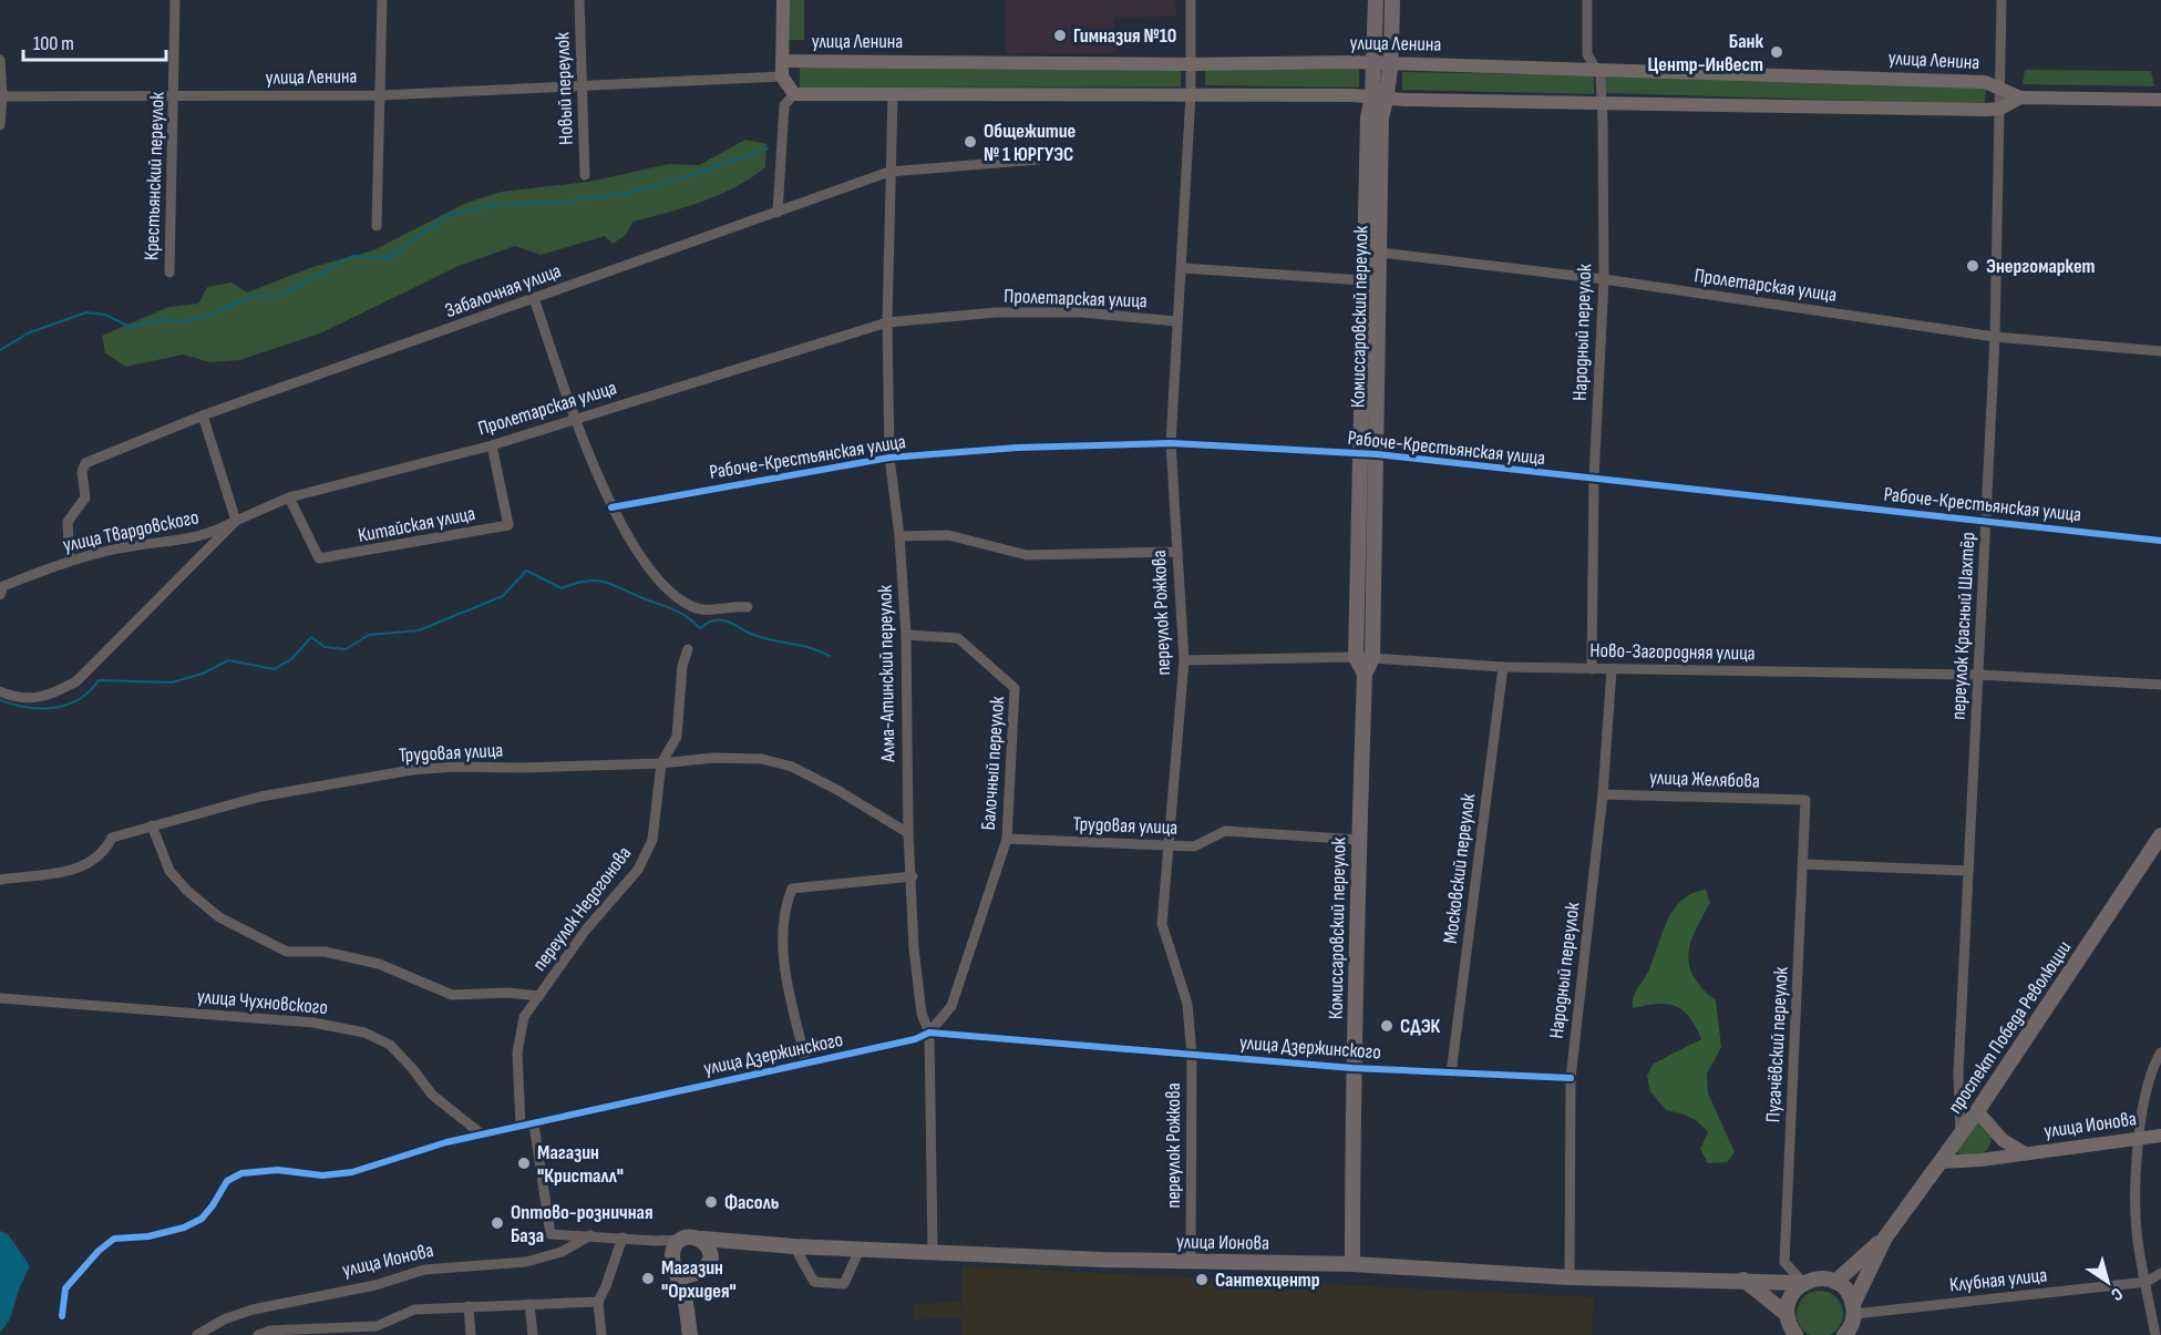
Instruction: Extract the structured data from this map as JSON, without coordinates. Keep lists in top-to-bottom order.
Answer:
{
  "streets": {
    "main road": [
      "улица Ленина",
      "Комиссаровский переулок",
      "проспект Победа Революции",
      "улица Ионова"
    ],
    "street": [
      "Новый переулок",
      "Крестьянский переулок",
      "Пролетарская улица",
      "Забалочная улица",
      "Народный переулок",
      "Рабоче-Крестьянская улица",
      "Китайская улица",
      "улица Твардовского",
      "переулок Рожкова",
      "переулок Красный Шахтёр",
      "Ново-Загородняя улица",
      "Алма-Атинский переулок",
      "Трудовая улица",
      "Балочный переулок",
      "улица Желябова",
      "Московский переулок",
      "переулок Недогонова",
      "улица Чухновского",
      "Пугачёвский переулок",
      "улица Дзержинского",
      "Клубная улица"
    ]
  },
  "crossings": [
    ["улица Ленина", "Новый переулок"],
    ["улица Ленина", "Крестьянский переулок"],
    ["улица Ленина", "Комиссаровский переулок"],
    ["улица Ленина", "Народный переулок"],
    ["улица Ленина", "переулок Рожкова"],
    ["улица Ленина", "переулок Красный Шахтёр"],
    ["Пролетарская улица", "Комиссаровский переулок"],
    ["Пролетарская улица", "Народный переулок"],
    ["Пролетарская улица", "Китайская улица"],
    ["Пролетарская улица", "улица Твардовского"],
    ["Пролетарская улица", "переулок Рожкова"],
    ["Пролетарская улица", "переулок Красный Шахтёр"],
    ["Пролетарская улица", "Алма-Атинский переулок"],
    ["Забалочная улица", "улица Твардовского"],
    ["Забалочная улица", "Алма-Атинский переулок"],
    ["Комиссаровский переулок", "Рабоче-Крестьянская улица"],
    ["Комиссаровский переулок", "Ново-Загородняя улица"],
    ["Комиссаровский переулок", "Трудовая улица"],
    ["Комиссаровский переулок", "улица Дзержинского"],
    ["Комиссаровский переулок", "улица Ионова"],
    ["Народный переулок", "Рабоче-Крестьянская улица"],
    ["Народный переулок", "Ново-Загородняя улица"],
    ["Народный переулок", "улица Желябова"],
    ["Народный переулок", "улица Дзержинского"],
    ["Народный переулок", "улица Ионова"],
    ["Рабоче-Крестьянская улица", "переулок Рожкова"],
    ["Рабоче-Крестьянская улица", "переулок Красный Шахтёр"],
    ["Рабоче-Крестьянская улица", "Алма-Атинский переулок"],
    ["переулок Рожкова", "Ново-Загородняя улица"],
    ["переулок Рожкова", "Трудовая улица"],
    ["переулок Рожкова", "улица Дзержинского"],
    ["переулок Рожкова", "улица Ионова"],
    ["переулок Красный Шахтёр", "Ново-Загородняя улица"],
    ["переулок Красный Шахтёр", "проспект Победа Революции"],
    ["Ново-Загородняя улица", "Московский переулок"],
    ["Алма-Атинский переулок", "Трудовая улица"],
    ["Алма-Атинский переулок", "Балочный переулок"],
    ["Алма-Атинский переулок", "улица Дзержинского"],
    ["Алма-Атинский переулок", "улица Ионова"],
    ["Трудовая улица", "Балочный переулок"],
    ["Трудовая улица", "переулок Недогонова"],
    ["Балочный переулок", "улица Дзержинского"],
    ["улица Желябова", "Пугачёвский переулок"],
    ["Московский переулок", "улица Дзержинского"],
    ["переулок Недогонова", "улица Дзержинского"],
    ["улица Чухновского", "улица Дзержинского"],
    ["проспект Победа Революции", "улица Ионова"],
    ["проспект Победа Революции", "Клубная улица"],
    ["Пугачёвский переулок", "улица Ионова"]
  ],
  "places": [
    "Гимназия №10",
    "Банк Центр-Инвест",
    "Общежитие № 1 ЮРГУЭС",
    "Энергомаркет",
    "СДЭК",
    "Магазин \"Кристалл\"",
    "Фасоль",
    "Оптово-розничная База",
    "Магазин \"Орхидея\"",
    "Сантехцентр"
  ],
  "scale_bar": "100 m",
  "north": "bottom right"
}
